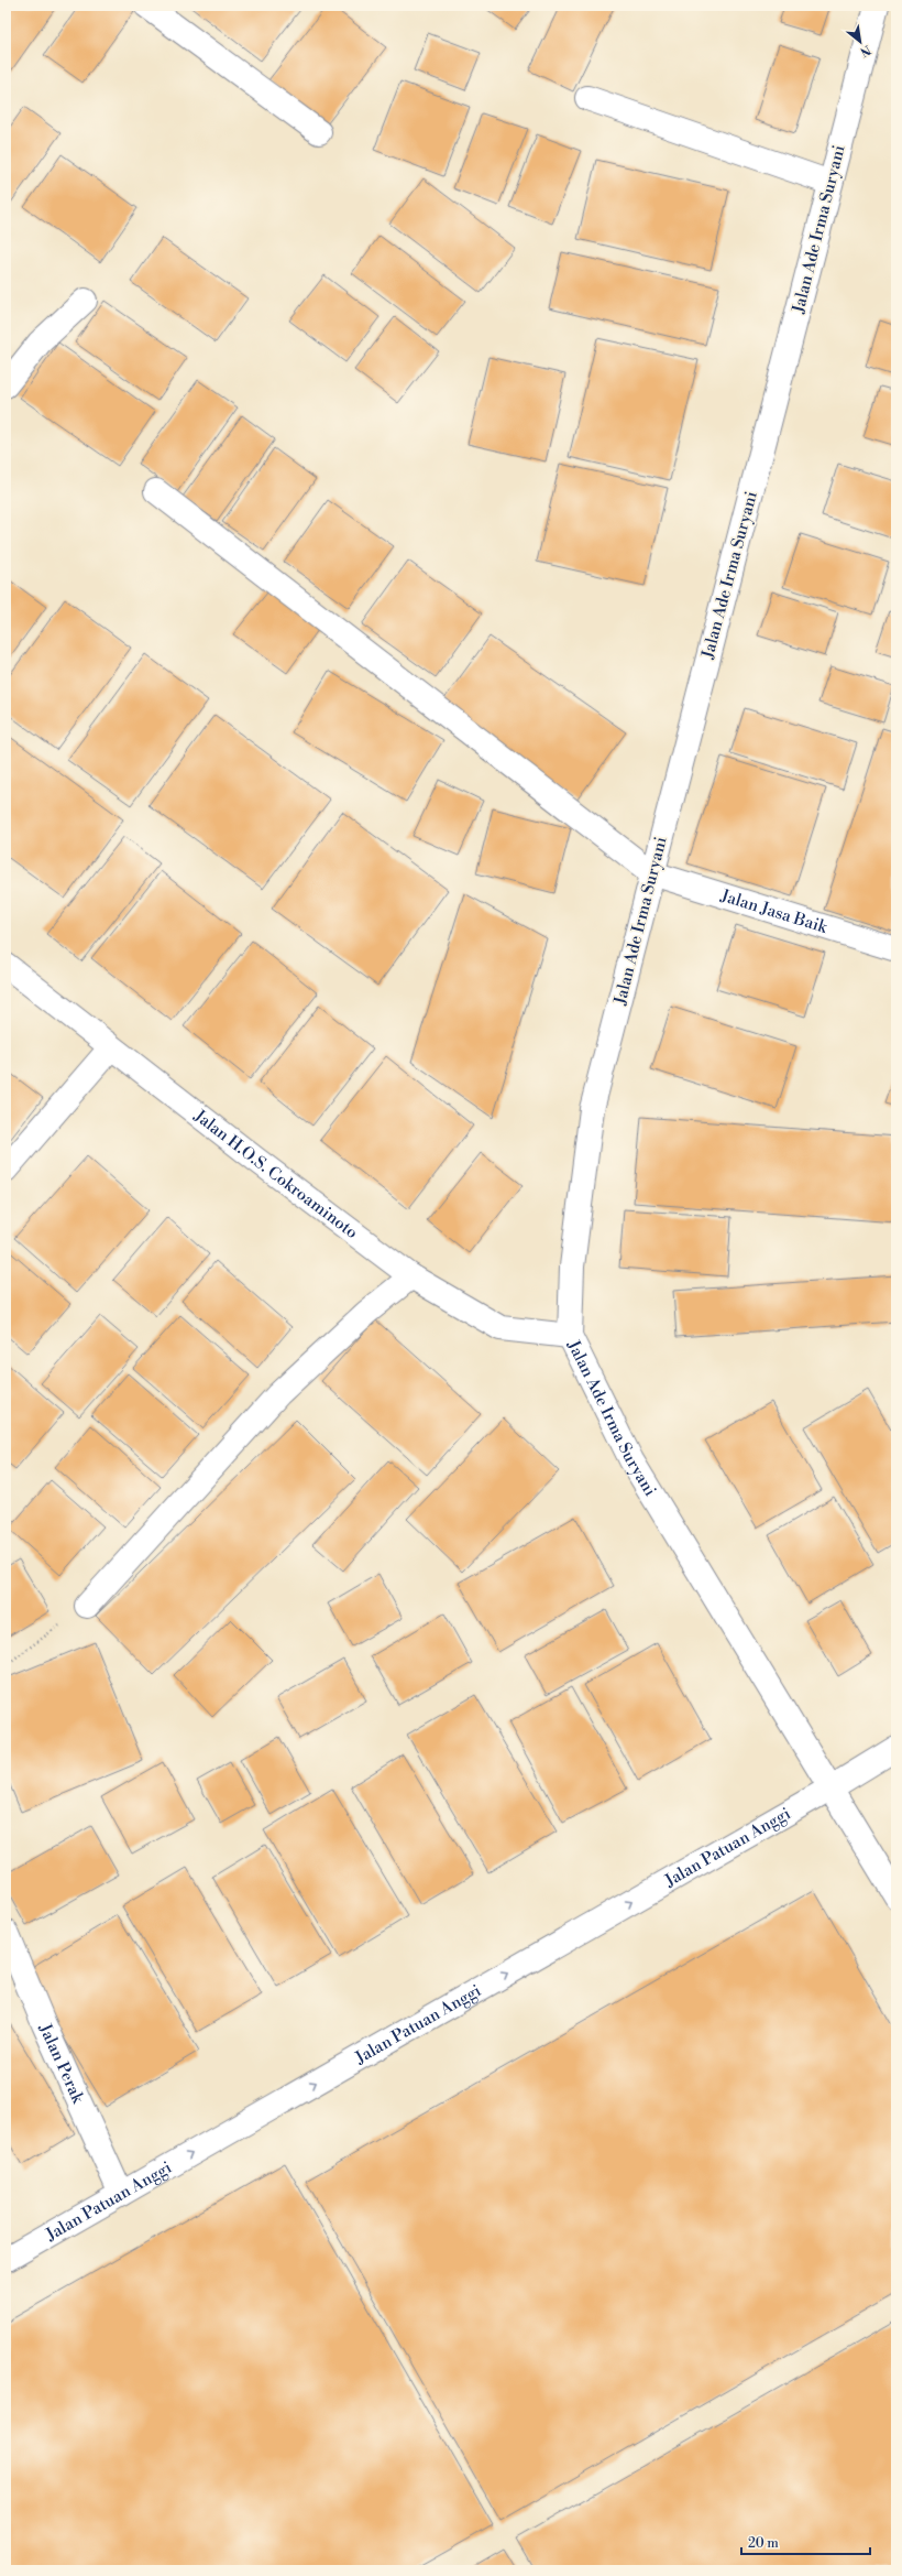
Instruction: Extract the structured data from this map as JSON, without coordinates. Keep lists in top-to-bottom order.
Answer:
{
  "streets": {
    "street": [
      "Jalan Ade Irma Suryani",
      "Jalan Jasa Baik",
      "Jalan H.O.S. Cokroaminoto",
      "Jalan Patuan Anggi",
      "Jalan Perak"
    ]
  },
  "crossings": [
    ["Jalan Ade Irma Suryani", "Jalan Jasa Baik"],
    ["Jalan Ade Irma Suryani", "Jalan H.O.S. Cokroaminoto"],
    ["Jalan Ade Irma Suryani", "Jalan Patuan Anggi"],
    ["Jalan Patuan Anggi", "Jalan Perak"]
  ],
  "one_way": ["Jalan Patuan Anggi"],
  "scale_bar": "20 m",
  "north": "bottom right"
}
